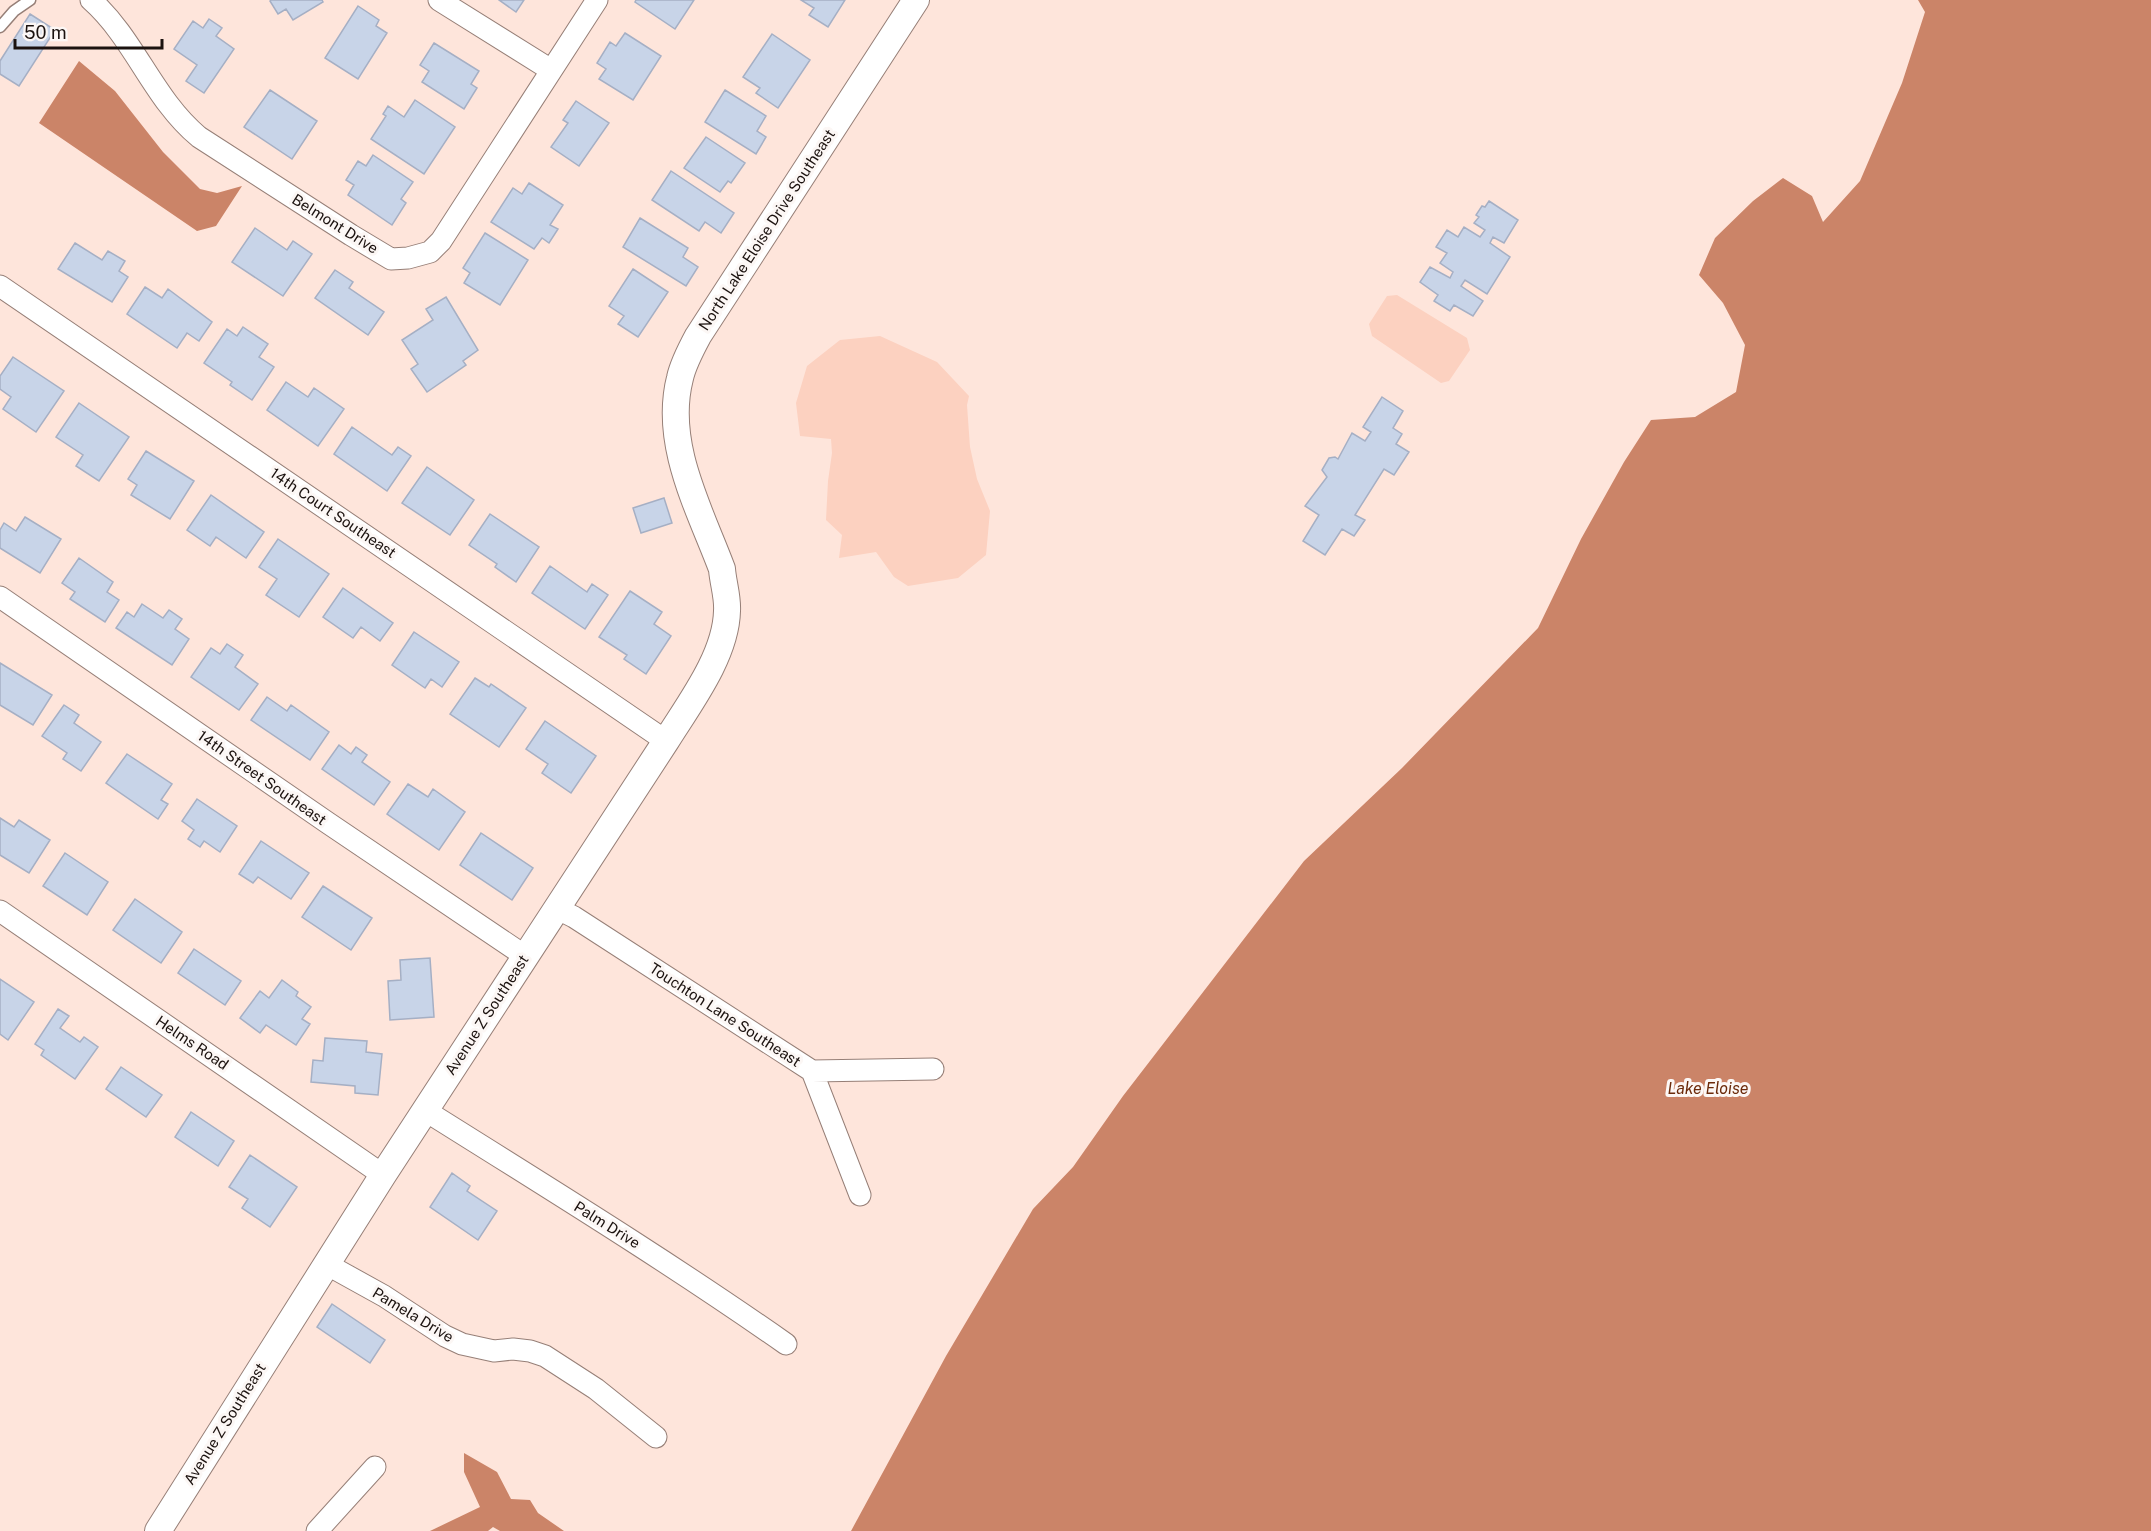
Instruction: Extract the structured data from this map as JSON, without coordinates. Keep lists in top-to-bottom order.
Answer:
{
  "streets": {
    "street": [
      "Belmont Drive",
      "North Lake Eloise Drive Southeast",
      "14th Court Southeast",
      "14th Street Southeast",
      "Avenue Z Southeast",
      "Touchton Lane Southeast",
      "Helms Road",
      "Palm Drive",
      "Pamela Drive"
    ]
  },
  "crossings": [
    ["North Lake Eloise Drive Southeast", "Avenue Z Southeast"],
    ["14th Court Southeast", "Avenue Z Southeast"],
    ["14th Street Southeast", "Avenue Z Southeast"],
    ["Avenue Z Southeast", "Touchton Lane Southeast"],
    ["Avenue Z Southeast", "Helms Road"],
    ["Avenue Z Southeast", "Palm Drive"],
    ["Avenue Z Southeast", "Pamela Drive"]
  ],
  "water": ["Lake Eloise"],
  "scale_bar": "50 m"
}
